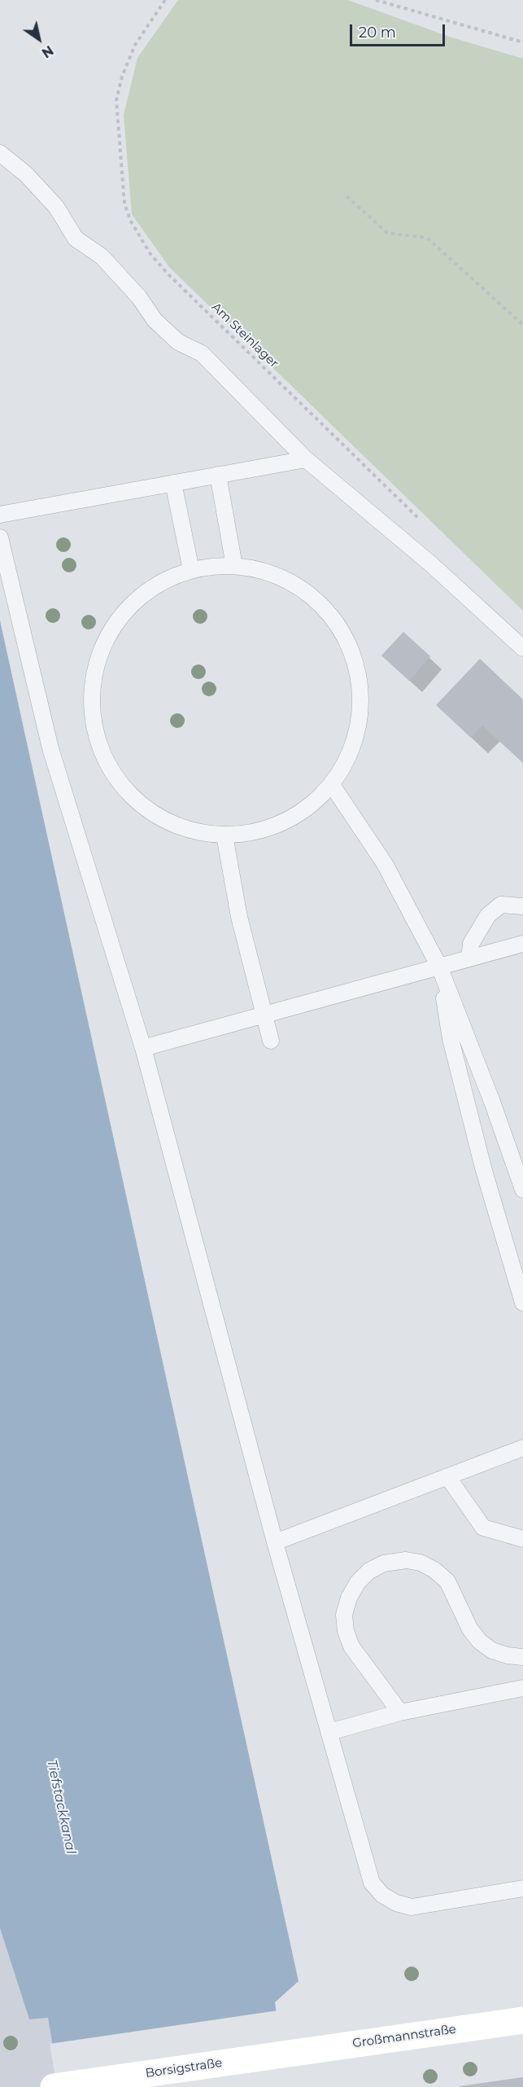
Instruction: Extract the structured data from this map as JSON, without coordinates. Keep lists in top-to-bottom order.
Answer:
{
  "streets": {
    "main road": ["Großmannstraße", "Borsigstraße"],
    "path": ["Am Steinlager"]
  },
  "crossings": [
    ["Großmannstraße", "Borsigstraße"]
  ],
  "water": ["Tiefstackkanal"],
  "scale_bar": "20 m",
  "north": "bottom right"
}
